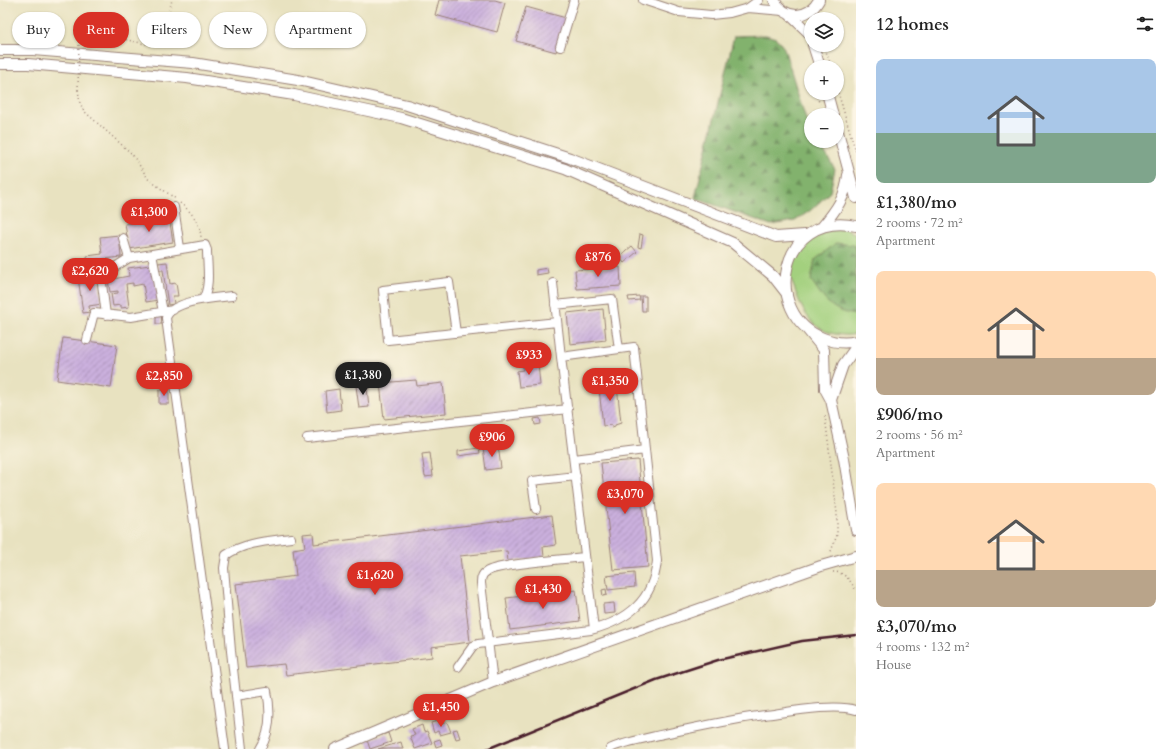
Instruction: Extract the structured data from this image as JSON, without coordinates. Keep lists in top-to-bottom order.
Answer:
{
  "page": {
    "heading": "12 homes",
    "map_buttons": ["+", "−"],
    "chip": [
      "Buy",
      "Rent",
      "Filters",
      "New",
      "Apartment"
    ],
    "list": [
      {
        "name": "£1,380/mo",
        "note": "2 rooms · 72 m² · Apartment"
      },
      {
        "name": "£906/mo",
        "note": "2 rooms · 56 m² · Apartment"
      },
      {
        "name": "£3,070/mo",
        "note": "4 rooms · 132 m² · House"
      }
    ],
    "price": [
      "£1,300",
      "£876",
      "£2,620",
      "£933",
      "£1,380",
      "£2,850",
      "£1,350",
      "£906",
      "£3,070",
      "£1,620",
      "£1,430",
      "£1,450"
    ]
  }
}
